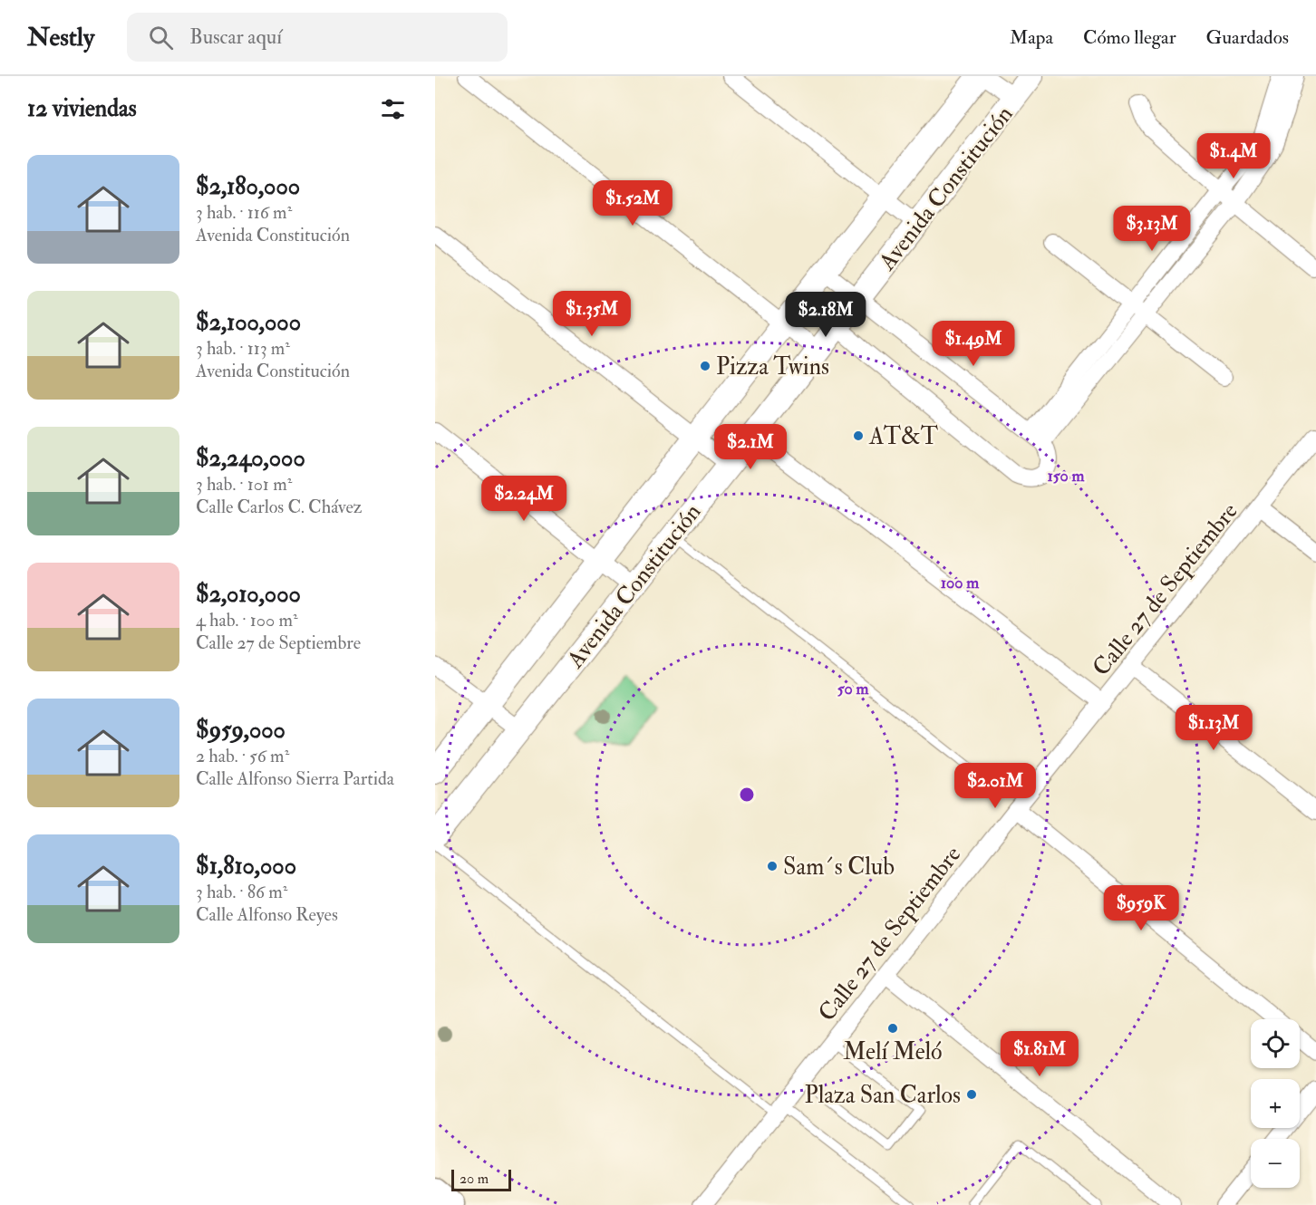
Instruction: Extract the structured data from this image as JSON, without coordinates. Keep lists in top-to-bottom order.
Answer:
{
  "streets": {
    "street": ["Avenida Constitución", "Calle 27 de Septiembre"]
  },
  "places": [
    "Pizza Twins",
    "AT&T",
    "Sam´s Club",
    "Melí Meló",
    "Plaza San Carlos"
  ],
  "scale_bar": "20 m",
  "page": {
    "header": "Nestly",
    "search": "Buscar aquí",
    "nav": ["Mapa", "Cómo llegar", "Guardados"],
    "heading": "12 viviendas",
    "price": [
      "$1.4M",
      "$1.52M",
      "$3.13M",
      "$1.35M",
      "$2.18M",
      "$1.49M",
      "$2.1M",
      "$2.24M",
      "$1.13M",
      "$2.01M",
      "$959K",
      "$1.81M"
    ],
    "list": [
      {
        "name": "$2,180,000",
        "note": "3 hab. · 116 m² · Avenida Constitución"
      },
      {
        "name": "$2,100,000",
        "note": "3 hab. · 113 m² · Avenida Constitución"
      },
      {
        "name": "$2,240,000",
        "note": "3 hab. · 101 m² · Calle Carlos C. Chávez"
      },
      {
        "name": "$2,010,000",
        "note": "4 hab. · 100 m² · Calle 27 de Septiembre"
      },
      {
        "name": "$959,000",
        "note": "2 hab. · 56 m² · Calle Alfonso Sierra Partida"
      },
      {
        "name": "$1,810,000",
        "note": "3 hab. · 86 m² · Calle Alfonso Reyes"
      }
    ],
    "map_buttons": ["+", "−"],
    "scale": "20 m"
  },
  "rings": ["150 m", "100 m", "50 m"]
}
